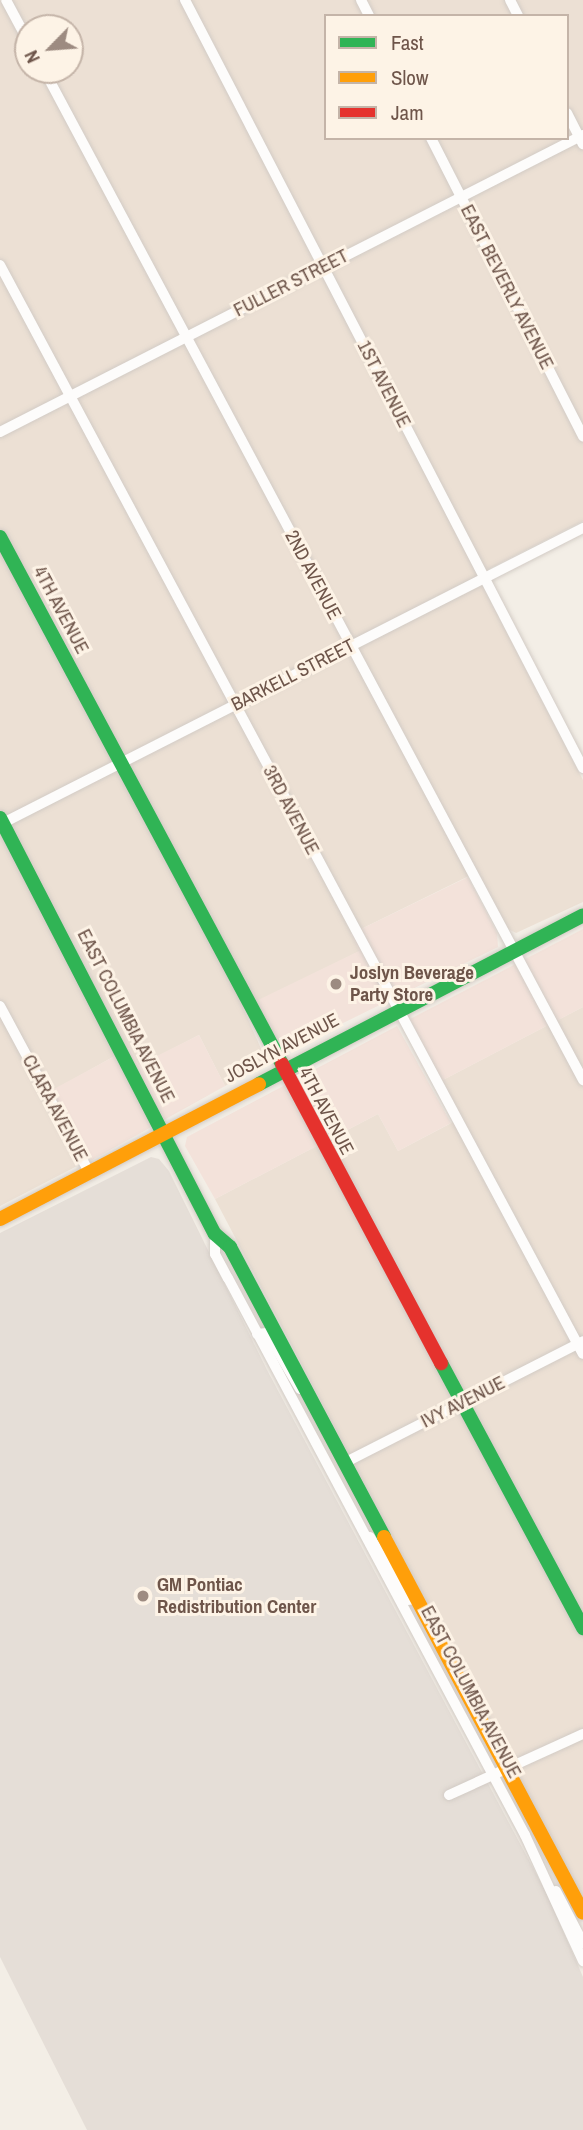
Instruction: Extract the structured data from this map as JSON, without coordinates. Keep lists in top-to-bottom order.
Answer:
{
  "streets": {
    "street": [
      "FULLER STREET",
      "EAST BEVERLY AVENUE",
      "1ST AVENUE",
      "2ND AVENUE",
      "4TH AVENUE",
      "BARKELL STREET",
      "3RD AVENUE",
      "EAST COLUMBIA AVENUE",
      "JOSLYN AVENUE",
      "CLARA AVENUE",
      "IVY AVENUE"
    ]
  },
  "crossings": [
    ["FULLER STREET", "EAST BEVERLY AVENUE"],
    ["FULLER STREET", "1ST AVENUE"],
    ["FULLER STREET", "2ND AVENUE"],
    ["FULLER STREET", "3RD AVENUE"],
    ["1ST AVENUE", "BARKELL STREET"],
    ["2ND AVENUE", "BARKELL STREET"],
    ["2ND AVENUE", "JOSLYN AVENUE"],
    ["4TH AVENUE", "BARKELL STREET"],
    ["4TH AVENUE", "JOSLYN AVENUE"],
    ["4TH AVENUE", "IVY AVENUE"],
    ["BARKELL STREET", "3RD AVENUE"],
    ["BARKELL STREET", "EAST COLUMBIA AVENUE"],
    ["3RD AVENUE", "JOSLYN AVENUE"],
    ["3RD AVENUE", "IVY AVENUE"],
    ["EAST COLUMBIA AVENUE", "JOSLYN AVENUE"],
    ["EAST COLUMBIA AVENUE", "IVY AVENUE"],
    ["JOSLYN AVENUE", "CLARA AVENUE"]
  ],
  "places": ["Joslyn Beverage Party Store", "GM Pontiac Redistribution Center"],
  "legend": ["Fast", "Slow", "Jam"],
  "north": "bottom left"
}
